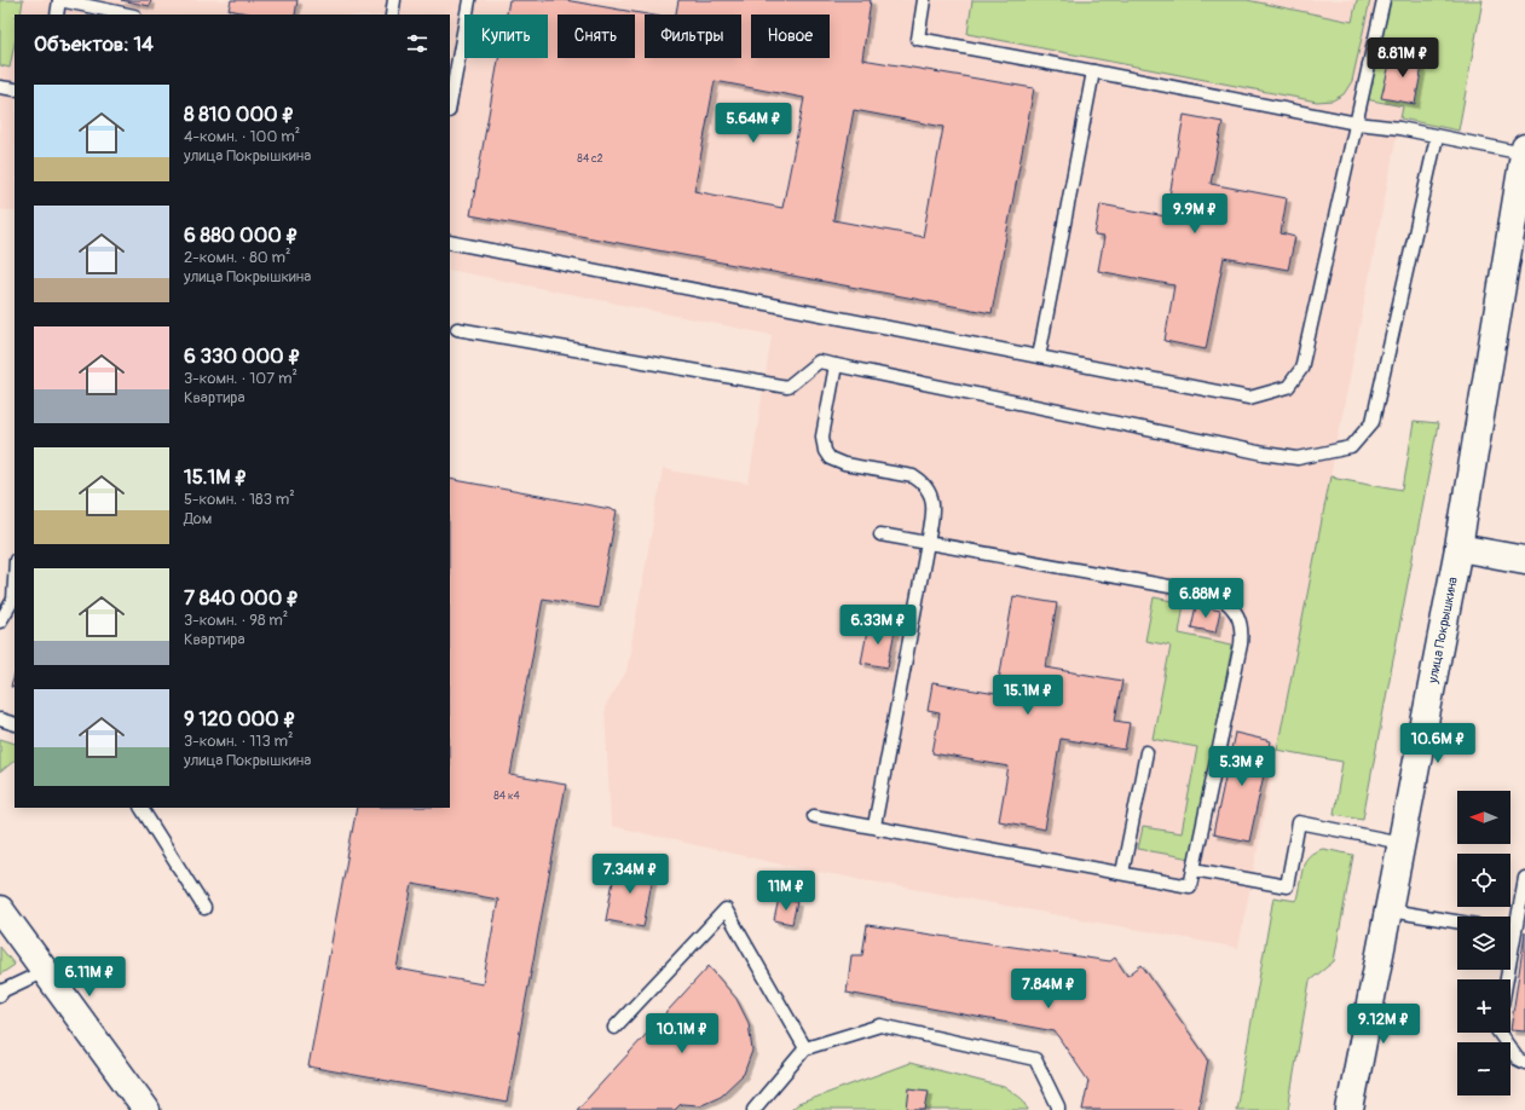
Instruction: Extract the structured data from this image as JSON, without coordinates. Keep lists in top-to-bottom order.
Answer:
{
  "streets": {
    "main road": ["улица Покрышкина"]
  },
  "house_numbers": ["84 с2", "84 к4"],
  "north": "left",
  "page": {
    "chip": [
      "Купить",
      "Снять",
      "Фильтры",
      "Новое"
    ],
    "heading": "Объектов: 14",
    "price": [
      "8.81M ₽",
      "5.64M ₽",
      "9.9M ₽",
      "6.88M ₽",
      "6.33M ₽",
      "15.1M ₽",
      "10.6M ₽",
      "5.3M ₽",
      "7.34M ₽",
      "11M ₽",
      "6.11M ₽",
      "7.84M ₽",
      "9.12M ₽",
      "10.1M ₽"
    ],
    "list": [
      {
        "name": "8 810 000 ₽",
        "note": "4-комн. · 100 m² · улица Покрышкина"
      },
      {
        "name": "6 880 000 ₽",
        "note": "2-комн. · 80 m² · улица Покрышкина"
      },
      {
        "name": "6 330 000 ₽",
        "note": "3-комн. · 107 m² · Квартира"
      },
      {
        "name": "15.1M ₽",
        "note": "5-комн. · 183 m² · Дом"
      },
      {
        "name": "7 840 000 ₽",
        "note": "3-комн. · 98 m² · Квартира"
      },
      {
        "name": "9 120 000 ₽",
        "note": "3-комн. · 113 m² · улица Покрышкина"
      }
    ],
    "map_buttons": ["+", "−"]
  }
}
